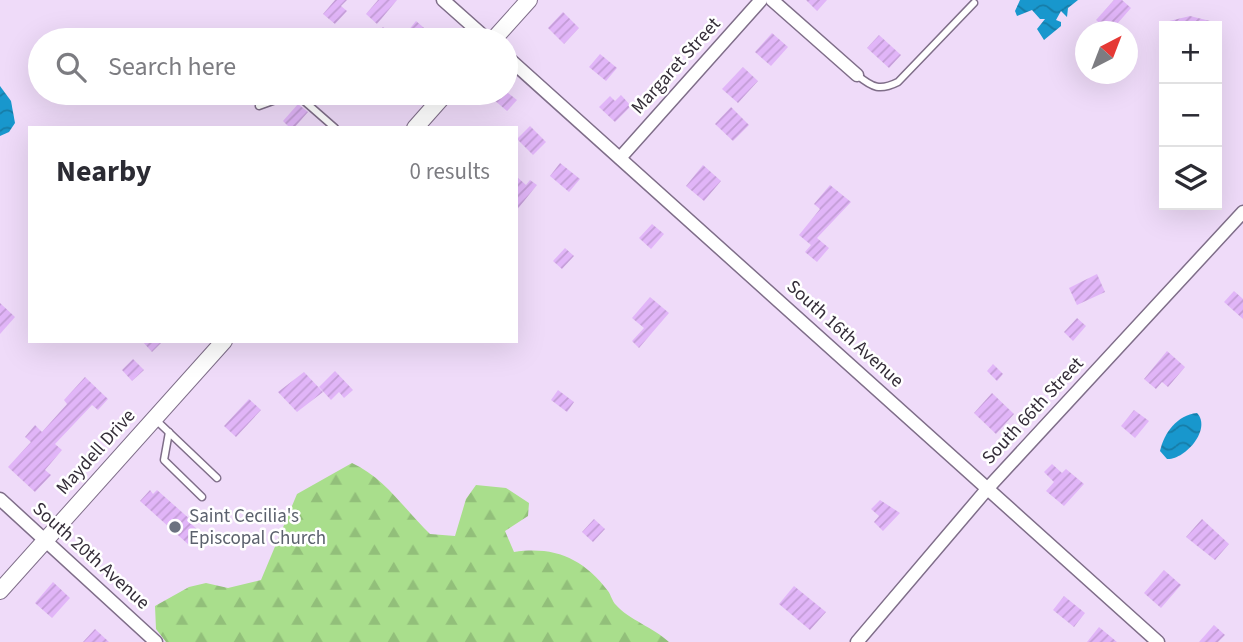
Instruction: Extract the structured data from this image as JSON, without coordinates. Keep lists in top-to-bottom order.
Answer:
{
  "streets": {
    "street": [
      "Margaret Street",
      "South 16th Avenue",
      "South 66th Street",
      "Maydell Drive",
      "South 20th Avenue"
    ]
  },
  "crossings": [
    ["Margaret Street", "South 16th Avenue"],
    ["South 16th Avenue", "South 66th Street"],
    ["Maydell Drive", "South 20th Avenue"]
  ],
  "places": ["Saint Cecilia's Episcopal Church"],
  "north": "top right",
  "page": {
    "map_buttons": ["+", "−"],
    "search": "Search here",
    "heading": ["Nearby", "0 results"]
  }
}
